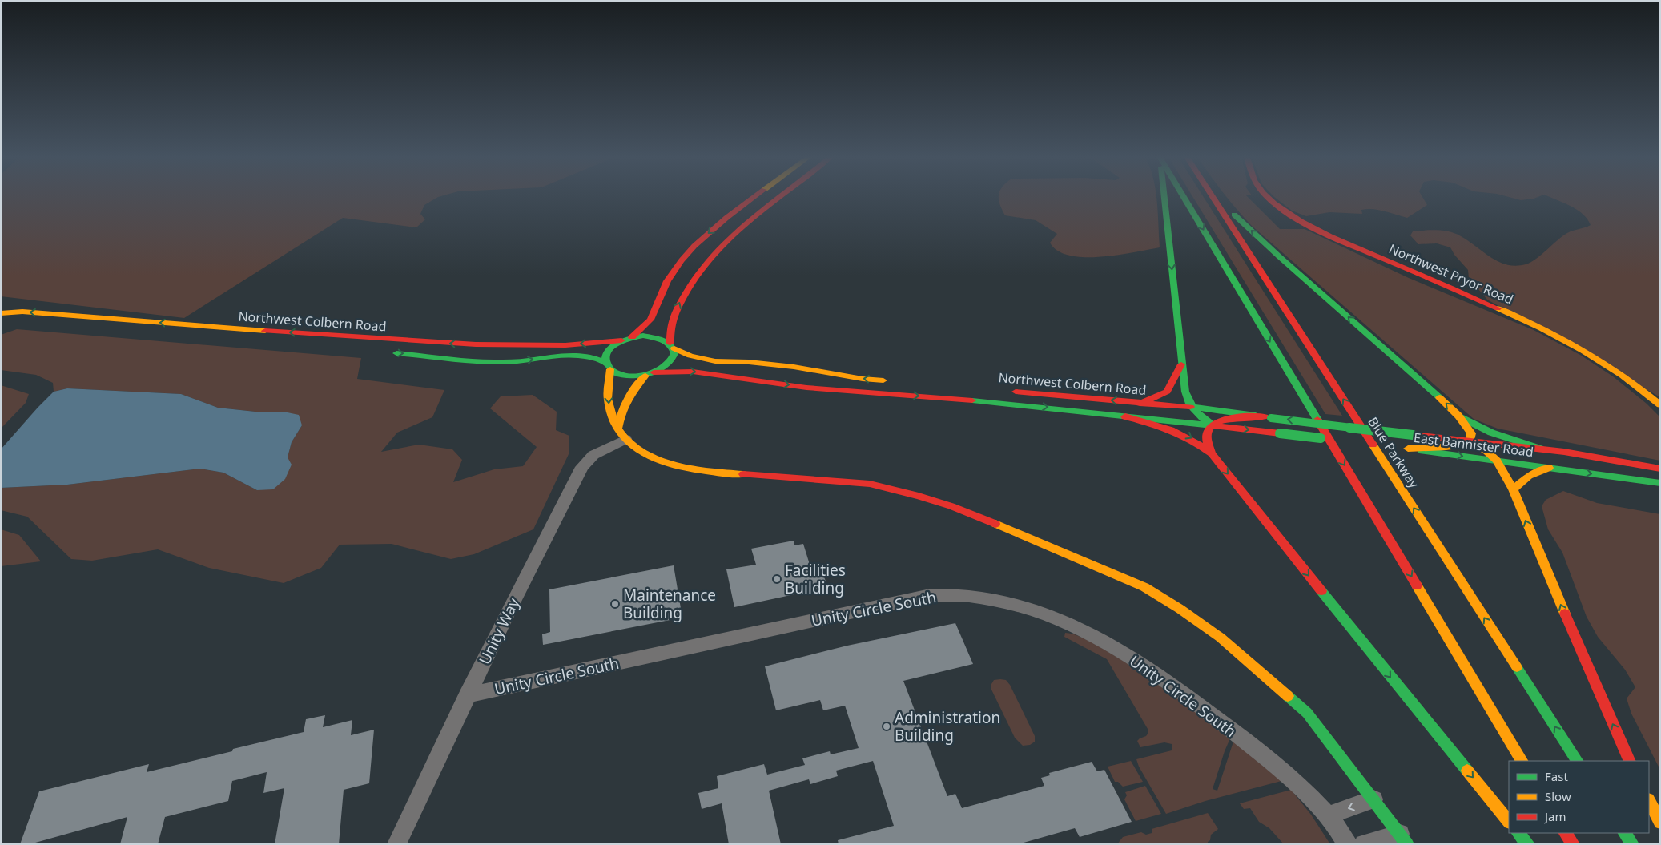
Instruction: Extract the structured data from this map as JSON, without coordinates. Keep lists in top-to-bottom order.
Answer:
{
  "streets": {
    "main road": [
      "Northwest Pryor Road",
      "Northwest Colbern Road",
      "East Bannister Road",
      "Blue Parkway"
    ],
    "street": ["Unity Circle South", "Unity Way"]
  },
  "crossings": [
    ["Northwest Colbern Road", "East Bannister Road"],
    ["Unity Circle South", "Unity Way"]
  ],
  "places": ["Facilities Building", "Maintenance Building", "Administration Building"],
  "legend": ["Fast", "Slow", "Jam"]
}
